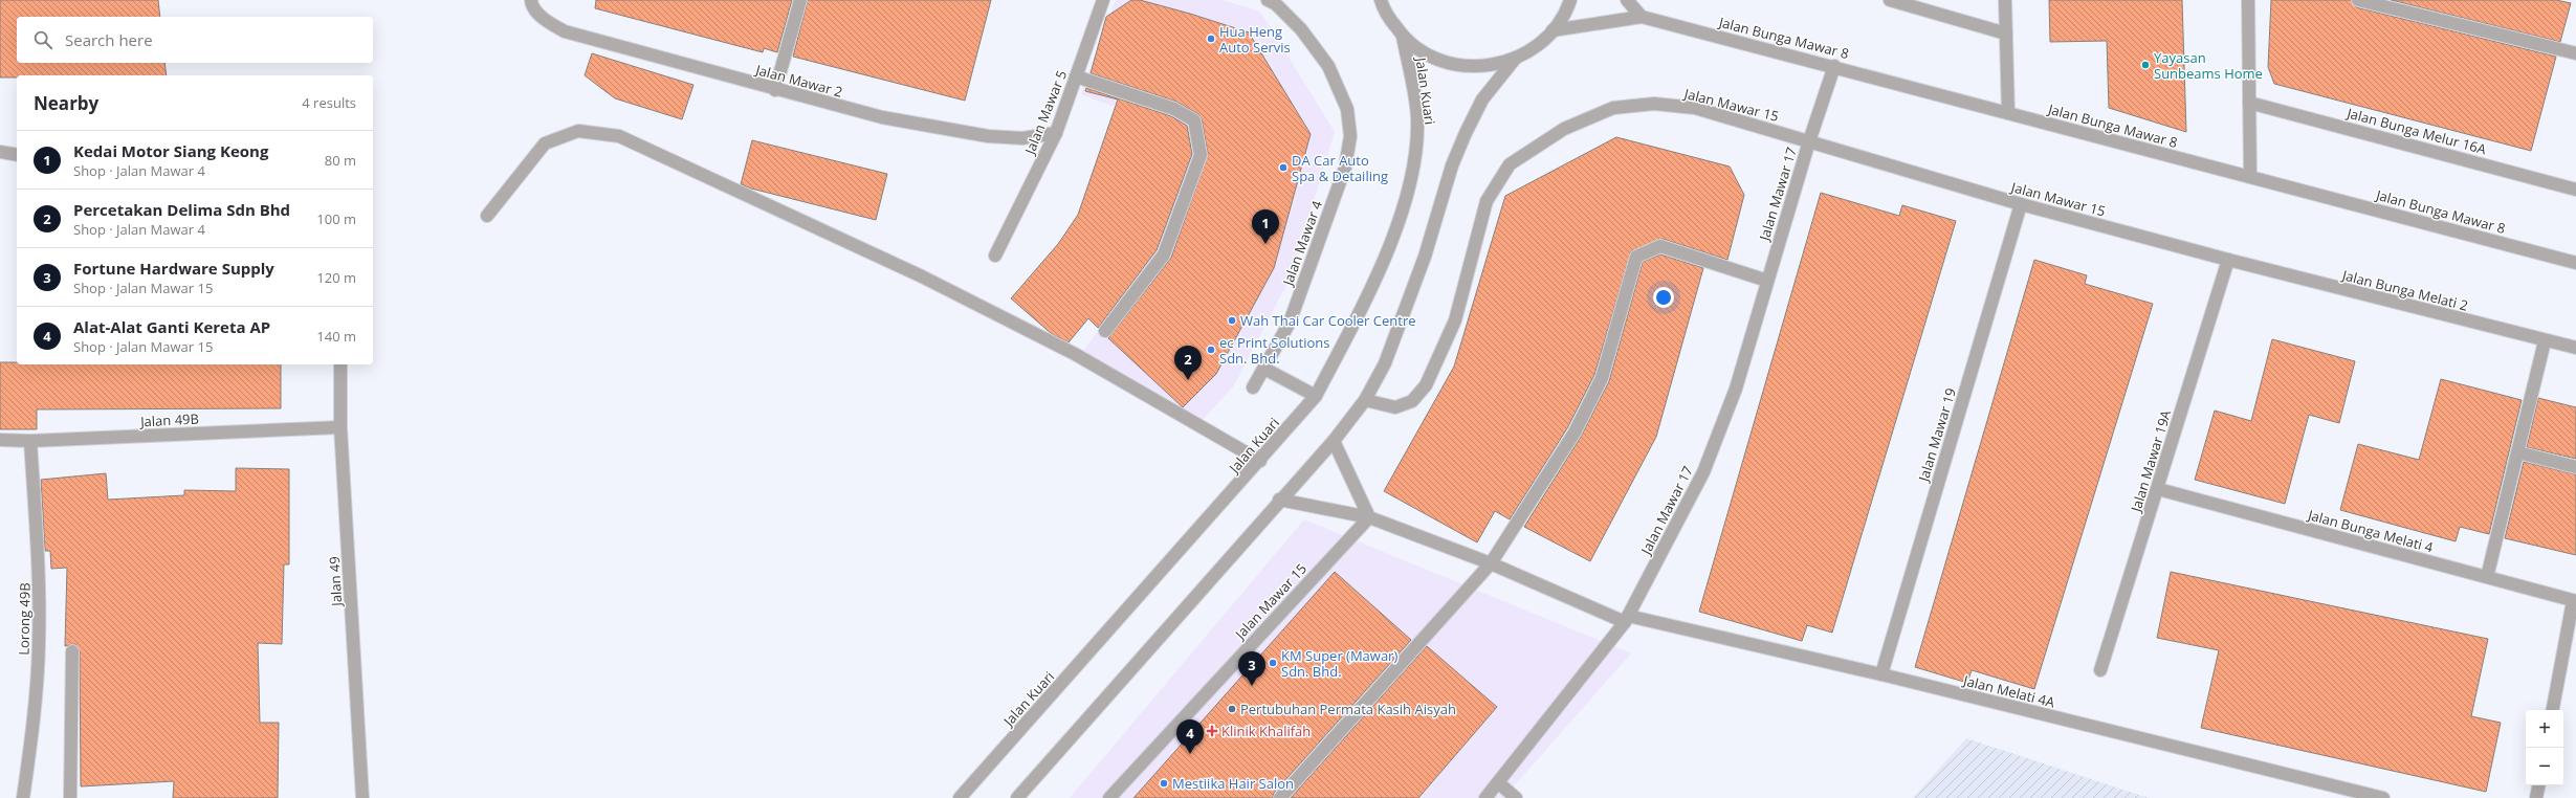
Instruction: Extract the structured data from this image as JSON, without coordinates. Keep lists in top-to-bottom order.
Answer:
{
  "streets": {
    "street": [
      "Jalan Bunga Mawar 8",
      "Jalan Mawar 2",
      "Jalan Kuari",
      "Jalan Mawar 15",
      "Jalan Mawar 5",
      "Jalan Bunga Melur 16A",
      "Jalan Mawar 17",
      "Jalan Mawar 4",
      "Jalan Bunga Melati 2",
      "Jalan 49B",
      "Jalan Mawar 19",
      "Jalan Mawar 19A",
      "Jalan Bunga Melati 4",
      "Jalan 49",
      "Lorong 49B",
      "Jalan Melati 4A"
    ]
  },
  "crossings": [
    ["Jalan Bunga Mawar 8", "Jalan Mawar 17"],
    ["Jalan Mawar 2", "Jalan Mawar 5"],
    ["Jalan Mawar 15", "Jalan Mawar 17"],
    ["Jalan Mawar 15", "Jalan Bunga Melati 2"],
    ["Jalan Mawar 15", "Jalan Mawar 19"],
    ["Jalan Mawar 15", "Jalan Mawar 19A"],
    ["Jalan Mawar 17", "Jalan Melati 4A"],
    ["Jalan Bunga Melati 2", "Jalan Mawar 19A"],
    ["Jalan 49B", "Jalan 49"],
    ["Jalan 49B", "Lorong 49B"],
    ["Jalan Mawar 19", "Jalan Melati 4A"],
    ["Jalan Mawar 19A", "Jalan Bunga Melati 4"]
  ],
  "places": {
    "other": [
      "Hua Heng Auto Servis",
      "Yayasan Sunbeams Home",
      "DA Car Auto Spa & Detailing",
      "Wah Thai Car Cooler Centre",
      "ec Print Solutions Sdn. Bhd.",
      "KM Super (Mawar) Sdn. Bhd.",
      "Pertubuhan Permata Kasih Aisyah",
      "Mestiika Hair Salon"
    ],
    "health": ["Klinik Khalifah"]
  },
  "page": {
    "search": "Search here",
    "heading": ["Nearby", "4 results"],
    "list": [
      {
        "mark": "1",
        "name": "Kedai Motor Siang Keong",
        "note": "Shop · Jalan Mawar 4",
        "value": "80 m"
      },
      {
        "mark": "2",
        "name": "Percetakan Delima Sdn Bhd",
        "note": "Shop · Jalan Mawar 4",
        "value": "100 m"
      },
      {
        "mark": "3",
        "name": "Fortune Hardware Supply",
        "note": "Shop · Jalan Mawar 15",
        "value": "120 m"
      },
      {
        "mark": "4",
        "name": "Alat-Alat Ganti Kereta AP",
        "note": "Shop · Jalan Mawar 15",
        "value": "140 m"
      }
    ],
    "pins": [
      "1",
      "2",
      "3",
      "4"
    ],
    "map_buttons": ["+", "−"]
  }
}
